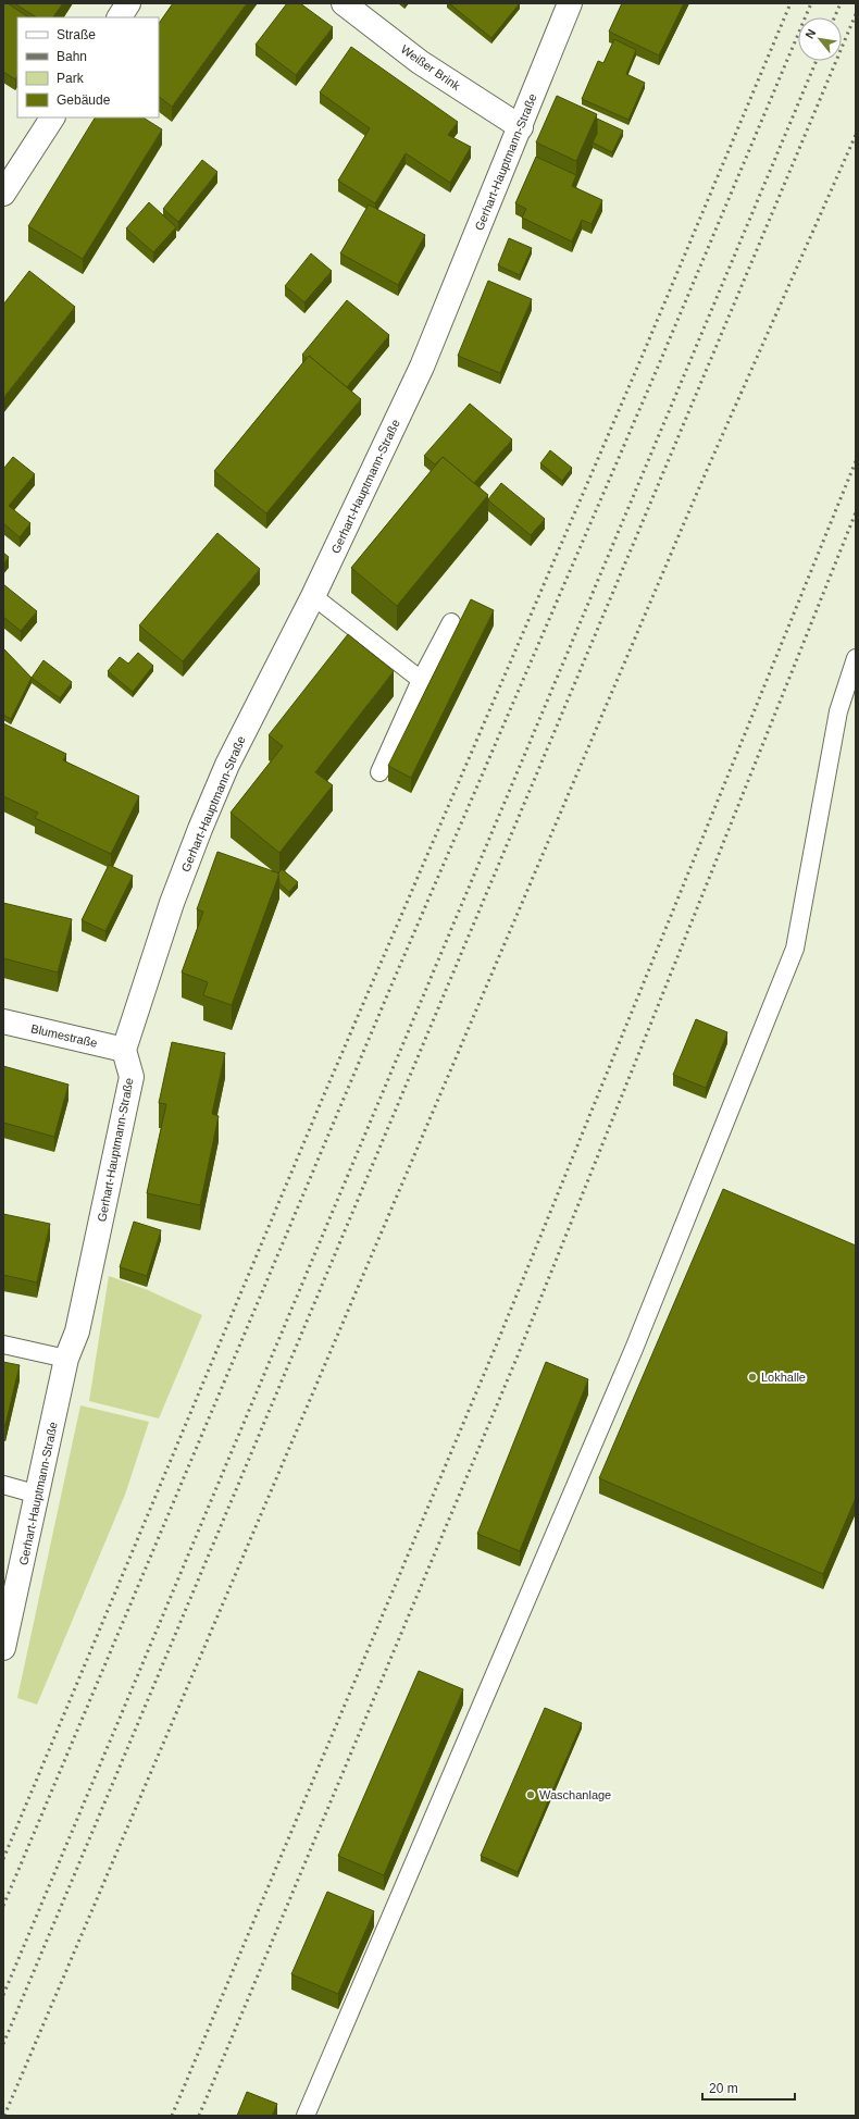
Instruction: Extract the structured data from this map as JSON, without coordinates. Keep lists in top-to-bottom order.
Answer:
{
  "streets": {
    "street": ["Weißer Brink", "Gerhart-Hauptmann-Straße", "Blumestraße"]
  },
  "crossings": [
    ["Weißer Brink", "Gerhart-Hauptmann-Straße"],
    ["Gerhart-Hauptmann-Straße", "Blumestraße"]
  ],
  "places": ["Lokhalle", "Waschanlage"],
  "legend": [
    "Straße",
    "Bahn",
    "Park",
    "Gebäude"
  ],
  "scale_bar": "20 m",
  "north": "top left"
}
